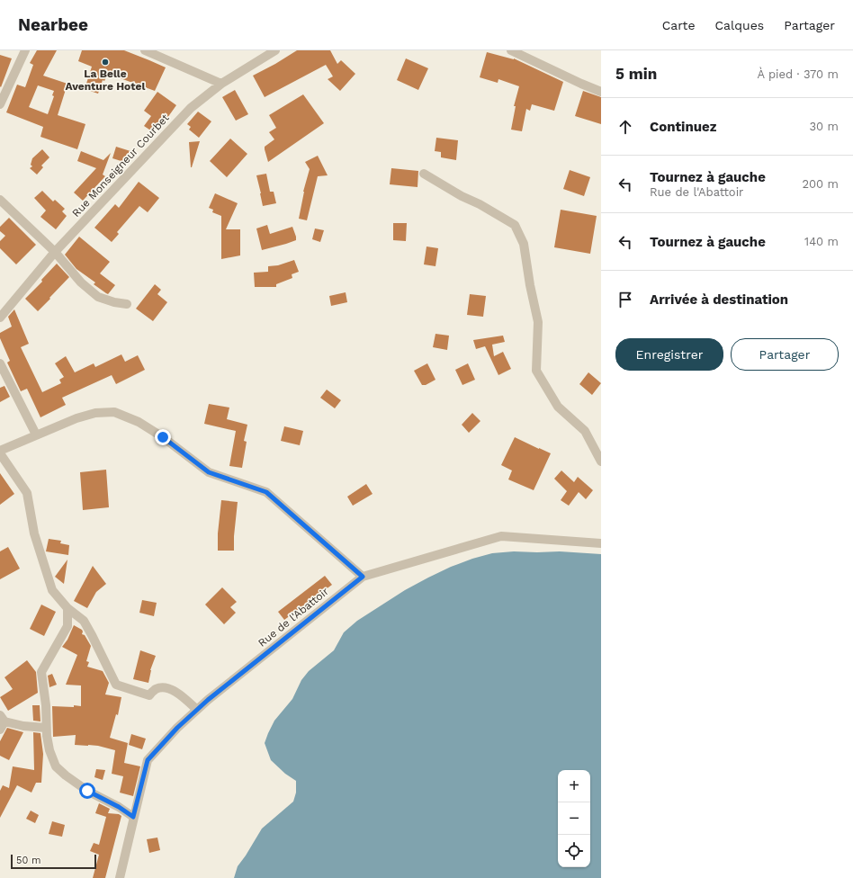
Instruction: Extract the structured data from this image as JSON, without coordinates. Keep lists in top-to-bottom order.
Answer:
{
  "streets": {
    "street": ["Rue Monseigneur Courbet", "Rue de l'Abattoir"]
  },
  "places": ["La Belle Aventure Hotel"],
  "scale_bar": "50 m",
  "page": {
    "header": "Nearbee",
    "nav": ["Carte", "Calques", "Partager"],
    "heading": ["5 min", "À pied · 370 m"],
    "list": [
      ["Continuez", "30 m"],
      ["Tournez à gauche", "Rue de l'Abattoir", "200 m"],
      ["Tournez à gauche", "140 m"],
      "Arrivée à destination"
    ],
    "buttons": ["Enregistrer", "Partager"],
    "map_buttons": ["+", "−"],
    "scale": "50 m"
  }
}
